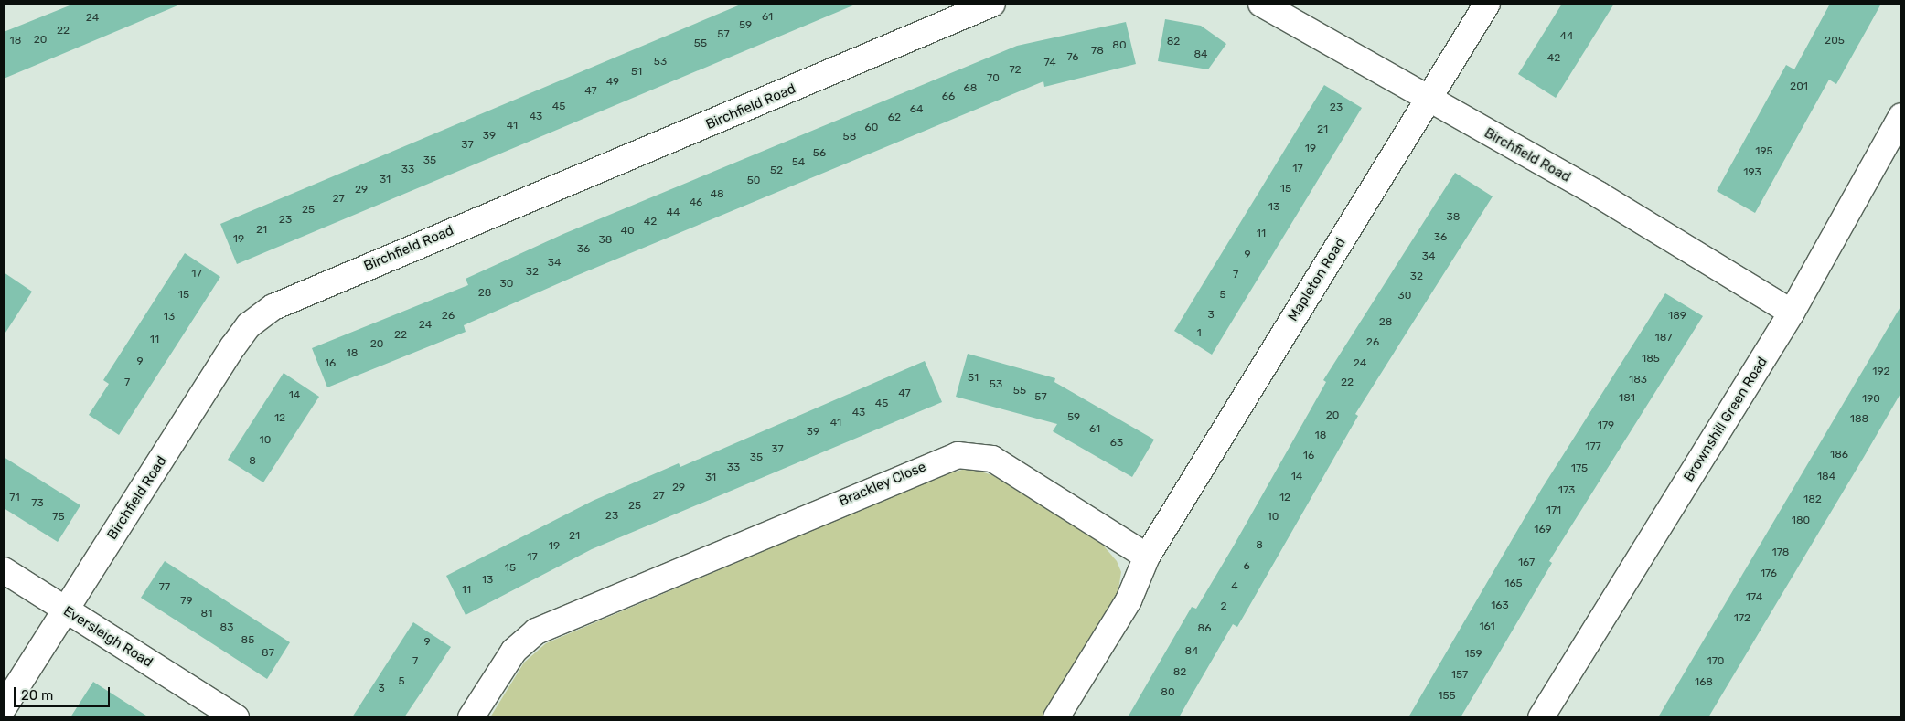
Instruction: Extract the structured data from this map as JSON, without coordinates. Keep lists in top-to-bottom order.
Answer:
{
  "streets": {
    "street": [
      "Birchfield Road",
      "Mapleton Road",
      "Brownshill Green Road",
      "Brackley Close",
      "Eversleigh Road"
    ]
  },
  "crossings": [
    ["Birchfield Road", "Mapleton Road"],
    ["Birchfield Road", "Brownshill Green Road"],
    ["Birchfield Road", "Eversleigh Road"],
    ["Mapleton Road", "Brackley Close"]
  ],
  "house_numbers": [
    "61",
    "24",
    "59",
    "22",
    "57",
    "44",
    "20",
    "18",
    "205",
    "82",
    "55",
    "80",
    "78",
    "84",
    "76",
    "42",
    "53",
    "74",
    "72",
    "51",
    "70",
    "49",
    "201",
    "68",
    "47",
    "66",
    "45",
    "23",
    "64",
    "43",
    "62",
    "41",
    "60",
    "21",
    "39",
    "58",
    "37",
    "19",
    "195",
    "56",
    "35",
    "54",
    "17",
    "33",
    "52",
    "193",
    "31",
    "50",
    "15",
    "29",
    "48",
    "27",
    "46",
    "13",
    "25",
    "44",
    "38",
    "23",
    "42",
    "21",
    "40",
    "11",
    "36",
    "19",
    "38",
    "36",
    "9",
    "34",
    "34",
    "32",
    "17",
    "7",
    "32",
    "30",
    "28",
    "15",
    "5",
    "30",
    "3",
    "26",
    "189",
    "13",
    "28",
    "24",
    "1",
    "22",
    "187",
    "11",
    "26",
    "20",
    "18",
    "185",
    "9",
    "16",
    "24",
    "192",
    "51",
    "183",
    "7",
    "22",
    "53",
    "55",
    "47",
    "14",
    "57",
    "181",
    "190",
    "45",
    "43",
    "20",
    "59",
    "12",
    "188",
    "41",
    "179",
    "61",
    "39",
    "18",
    "10",
    "63",
    "177",
    "37",
    "186",
    "16",
    "35",
    "8",
    "33",
    "175",
    "14",
    "184",
    "31",
    "29",
    "173",
    "27",
    "71",
    "12",
    "182",
    "73",
    "25",
    "171",
    "23",
    "75",
    "10",
    "180",
    "169",
    "21",
    "8",
    "19",
    "178",
    "17",
    "167",
    "6",
    "15",
    "176",
    "13",
    "165",
    "4",
    "77",
    "11",
    "174",
    "79",
    "163",
    "2",
    "81",
    "172",
    "161",
    "83",
    "86",
    "85",
    "9",
    "84",
    "87",
    "159",
    "7",
    "170",
    "82",
    "157",
    "5",
    "168",
    "3",
    "80",
    "155"
  ],
  "scale_bar": "20 m"
}
